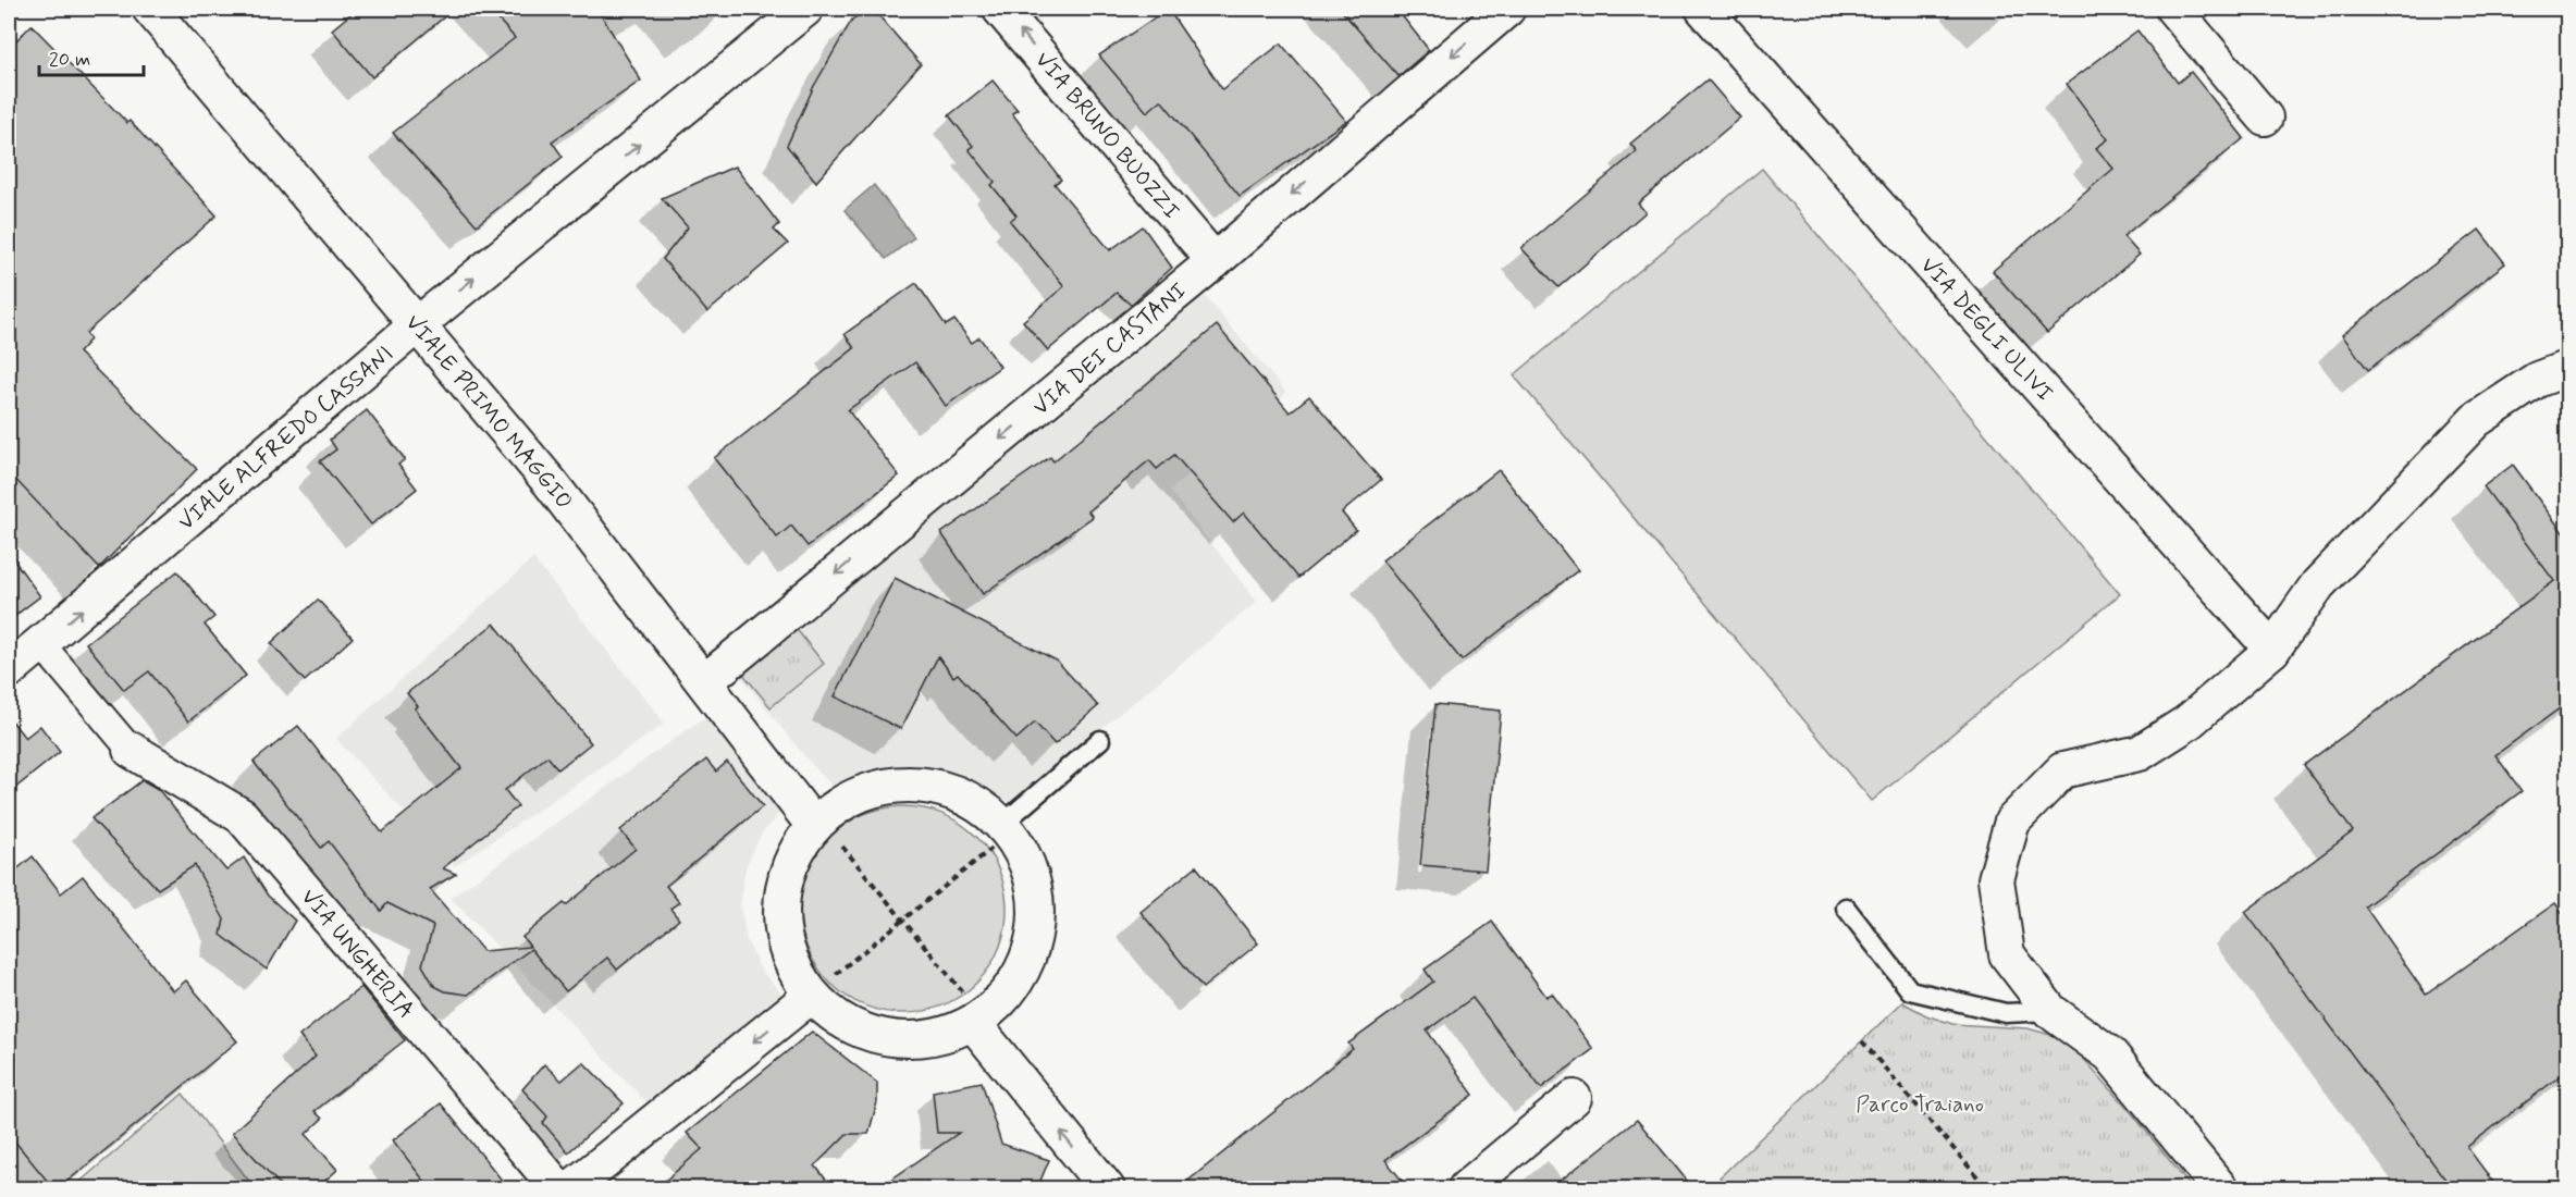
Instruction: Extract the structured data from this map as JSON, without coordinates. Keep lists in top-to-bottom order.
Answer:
{
  "streets": {
    "street": [
      "VIA BRUNO BUOZZI",
      "VIA DEGLI ULIVI",
      "VIA DEI CASTANI",
      "VIALE PRIMO MAGGIO",
      "VIALE ALFREDO CASSANI",
      "VIA UNGHERIA"
    ]
  },
  "crossings": [
    ["VIA BRUNO BUOZZI", "VIA DEI CASTANI"],
    ["VIA DEI CASTANI", "VIALE PRIMO MAGGIO"],
    ["VIALE PRIMO MAGGIO", "VIALE ALFREDO CASSANI"]
  ],
  "one_way": ["VIA BRUNO BUOZZI", "VIA DEI CASTANI", "VIALE ALFREDO CASSANI"],
  "parks": ["Parco Traiano"],
  "scale_bar": "20 m"
}
